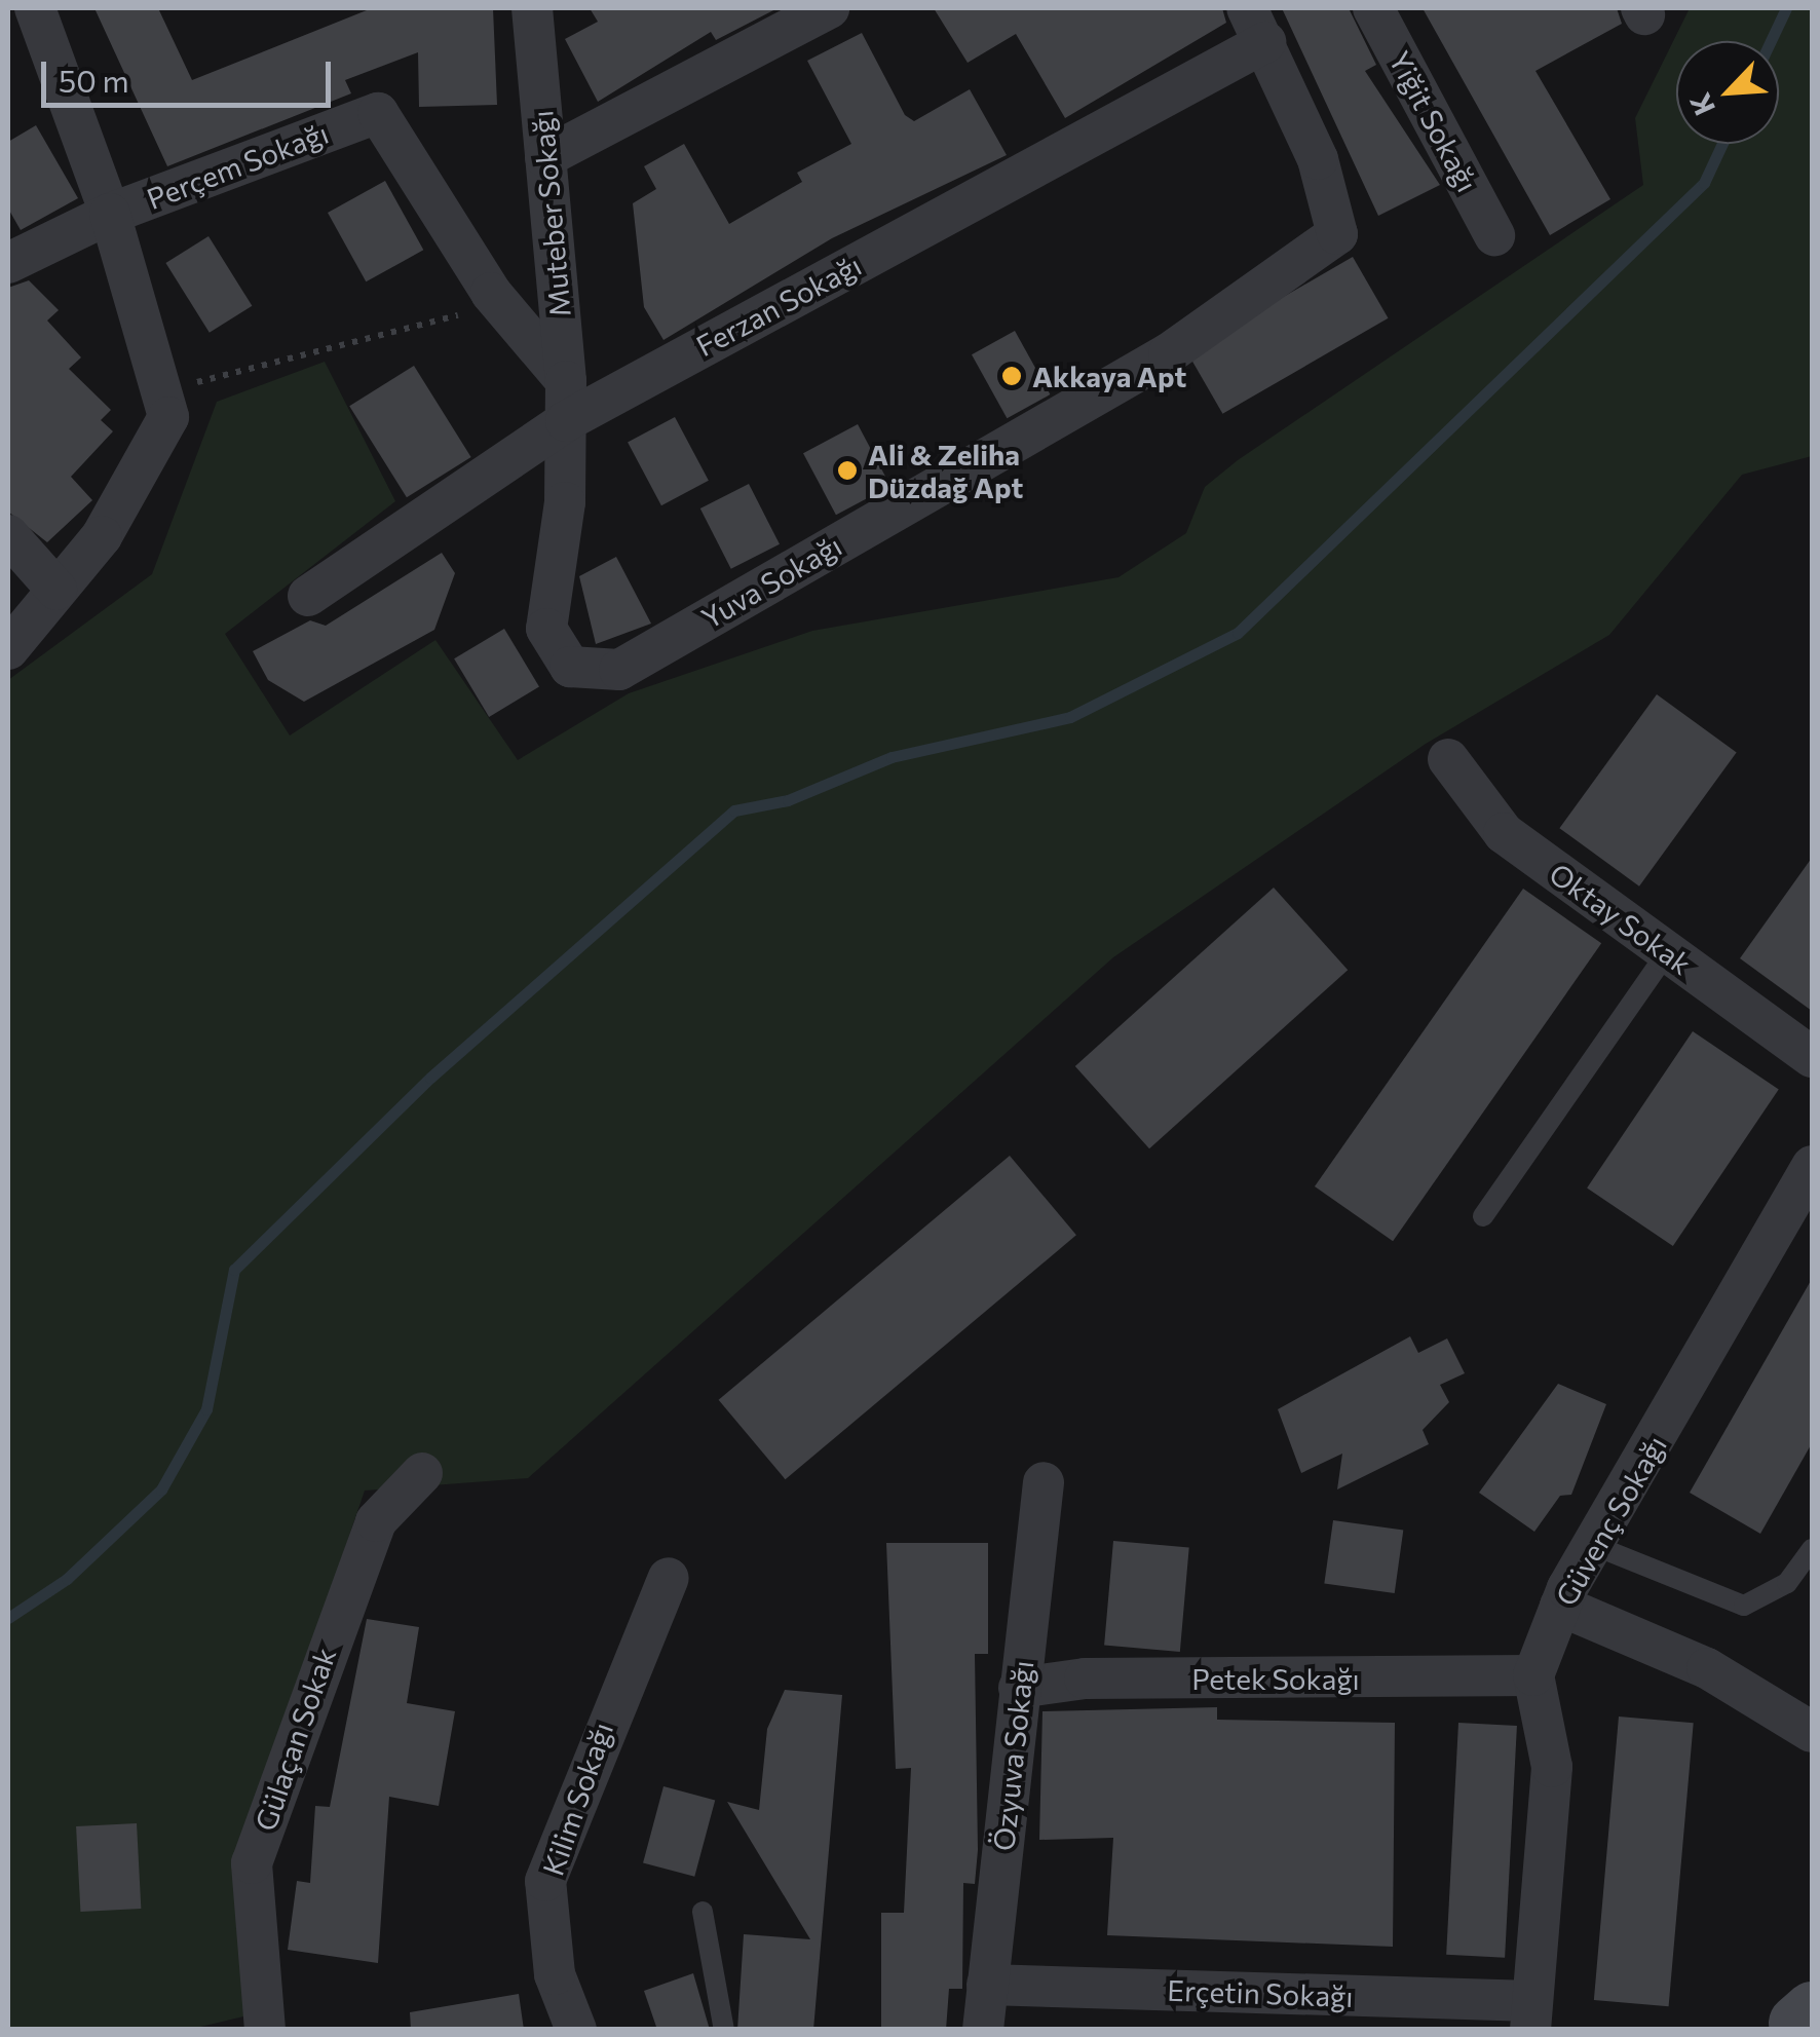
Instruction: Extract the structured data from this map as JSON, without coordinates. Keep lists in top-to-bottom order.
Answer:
{
  "streets": {
    "street": [
      "Yiğit Sokağı",
      "Perçem Sokağı",
      "Muteber Sokağı",
      "Ferzan Sokağı",
      "Yuva Sokağı",
      "Oktay Sokak",
      "Güvenç Sokağı",
      "Petek Sokağı",
      "Gülaçan Sokak",
      "Özyuva Sokağı",
      "Kilim Sokağı",
      "Erçetin Sokağı"
    ]
  },
  "crossings": [
    ["Perçem Sokağı", "Muteber Sokağı"],
    ["Perçem Sokağı", "Ferzan Sokağı"],
    ["Perçem Sokağı", "Yuva Sokağı"],
    ["Muteber Sokağı", "Ferzan Sokağı"],
    ["Muteber Sokağı", "Yuva Sokağı"],
    ["Ferzan Sokağı", "Yuva Sokağı"],
    ["Güvenç Sokağı", "Petek Sokağı"],
    ["Petek Sokağı", "Özyuva Sokağı"],
    ["Özyuva Sokağı", "Erçetin Sokağı"]
  ],
  "places": ["Akkaya Apt", "Ali & Zeliha Düzdağ Apt"],
  "scale_bar": "50 m",
  "north": "bottom left"
}
